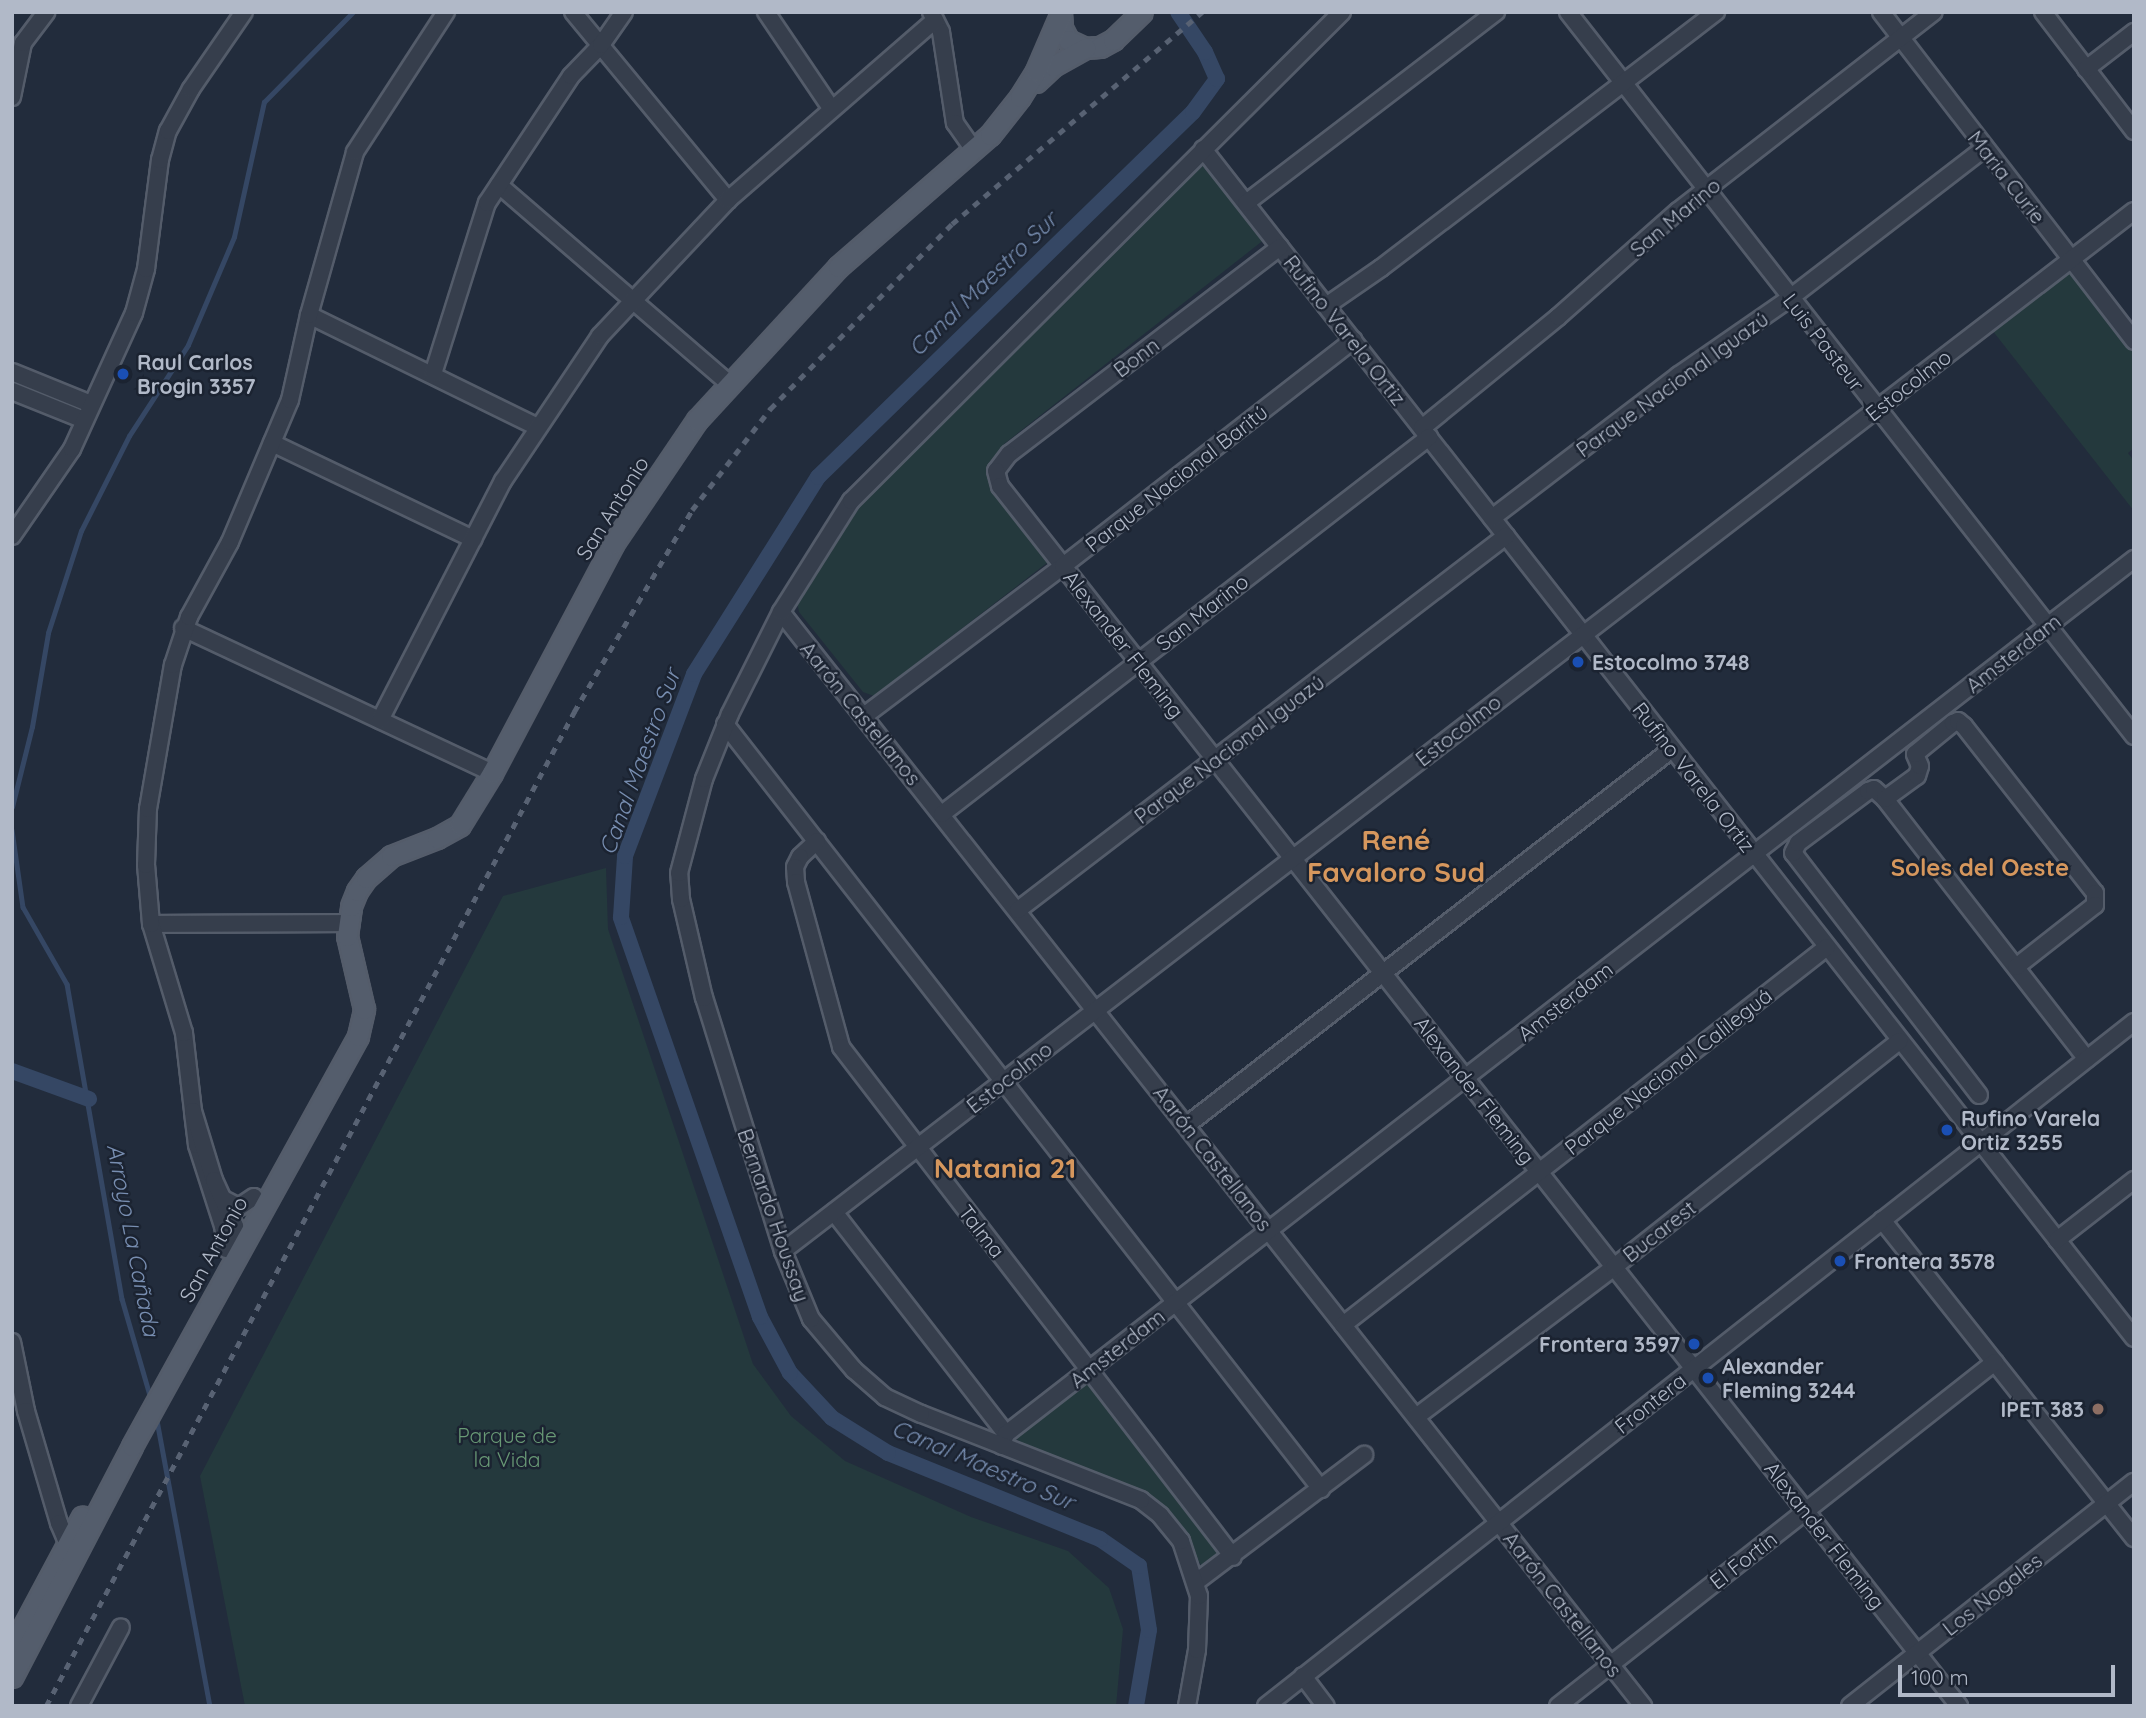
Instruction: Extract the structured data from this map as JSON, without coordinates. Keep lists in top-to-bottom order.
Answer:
{
  "streets": {
    "main road": ["San Antonio"],
    "street": [
      "Maria Curie",
      "San Marino",
      "Rufino Varela Ortiz",
      "Luis Pasteur",
      "Bonn",
      "Parque Nacional Iguazú",
      "Estocolmo",
      "Parque Nacional Baritú",
      "Alexander Fleming",
      "Amsterdam",
      "Aarón Castellanos",
      "Parque Nacional Calileguá",
      "Bernardo Houssay",
      "Talma",
      "Bucarest",
      "Frontera",
      "El Fortín",
      "Los Nogales"
    ]
  },
  "crossings": [
    ["Maria Curie", "San Marino"],
    ["Maria Curie", "Parque Nacional Iguazú"],
    ["Maria Curie", "Estocolmo"],
    ["San Marino", "Rufino Varela Ortiz"],
    ["San Marino", "Luis Pasteur"],
    ["San Marino", "Alexander Fleming"],
    ["San Marino", "Aarón Castellanos"],
    ["Rufino Varela Ortiz", "Bonn"],
    ["Rufino Varela Ortiz", "Parque Nacional Iguazú"],
    ["Rufino Varela Ortiz", "Estocolmo"],
    ["Rufino Varela Ortiz", "Parque Nacional Baritú"],
    ["Rufino Varela Ortiz", "Amsterdam"],
    ["Rufino Varela Ortiz", "Parque Nacional Calileguá"],
    ["Rufino Varela Ortiz", "Bernardo Houssay"],
    ["Rufino Varela Ortiz", "Bucarest"],
    ["Rufino Varela Ortiz", "Frontera"],
    ["Luis Pasteur", "Parque Nacional Iguazú"],
    ["Luis Pasteur", "Estocolmo"],
    ["Luis Pasteur", "Amsterdam"],
    ["Bonn", "Alexander Fleming"],
    ["Parque Nacional Iguazú", "Alexander Fleming"],
    ["Parque Nacional Iguazú", "Aarón Castellanos"],
    ["Estocolmo", "Alexander Fleming"],
    ["Estocolmo", "Aarón Castellanos"],
    ["Estocolmo", "Bernardo Houssay"],
    ["Estocolmo", "Talma"],
    ["Parque Nacional Baritú", "Alexander Fleming"],
    ["Parque Nacional Baritú", "Aarón Castellanos"],
    ["Alexander Fleming", "Amsterdam"],
    ["Alexander Fleming", "Parque Nacional Calileguá"],
    ["Alexander Fleming", "Bucarest"],
    ["Alexander Fleming", "Frontera"],
    ["Alexander Fleming", "El Fortín"],
    ["Alexander Fleming", "Los Nogales"],
    ["Amsterdam", "Aarón Castellanos"],
    ["Amsterdam", "Bernardo Houssay"],
    ["Amsterdam", "Talma"],
    ["Aarón Castellanos", "Parque Nacional Calileguá"],
    ["Aarón Castellanos", "Bernardo Houssay"],
    ["Aarón Castellanos", "Bucarest"],
    ["Aarón Castellanos", "Frontera"],
    ["Aarón Castellanos", "El Fortín"]
  ],
  "districts": ["René Favaloro Sud", "Soles del Oeste", "Natania 21"],
  "water": ["Canal Maestro Sur", "Arroyo La Cañada"],
  "parks": ["Parque de la Vida"],
  "places": [
    "Raul Carlos Brogin 3357",
    "Estocolmo 3748",
    "Rufino Varela Ortiz 3255",
    "Frontera 3578",
    "Frontera 3597",
    "Alexander Fleming 3244",
    "IPET 383"
  ],
  "scale_bar": "100 m"
}
